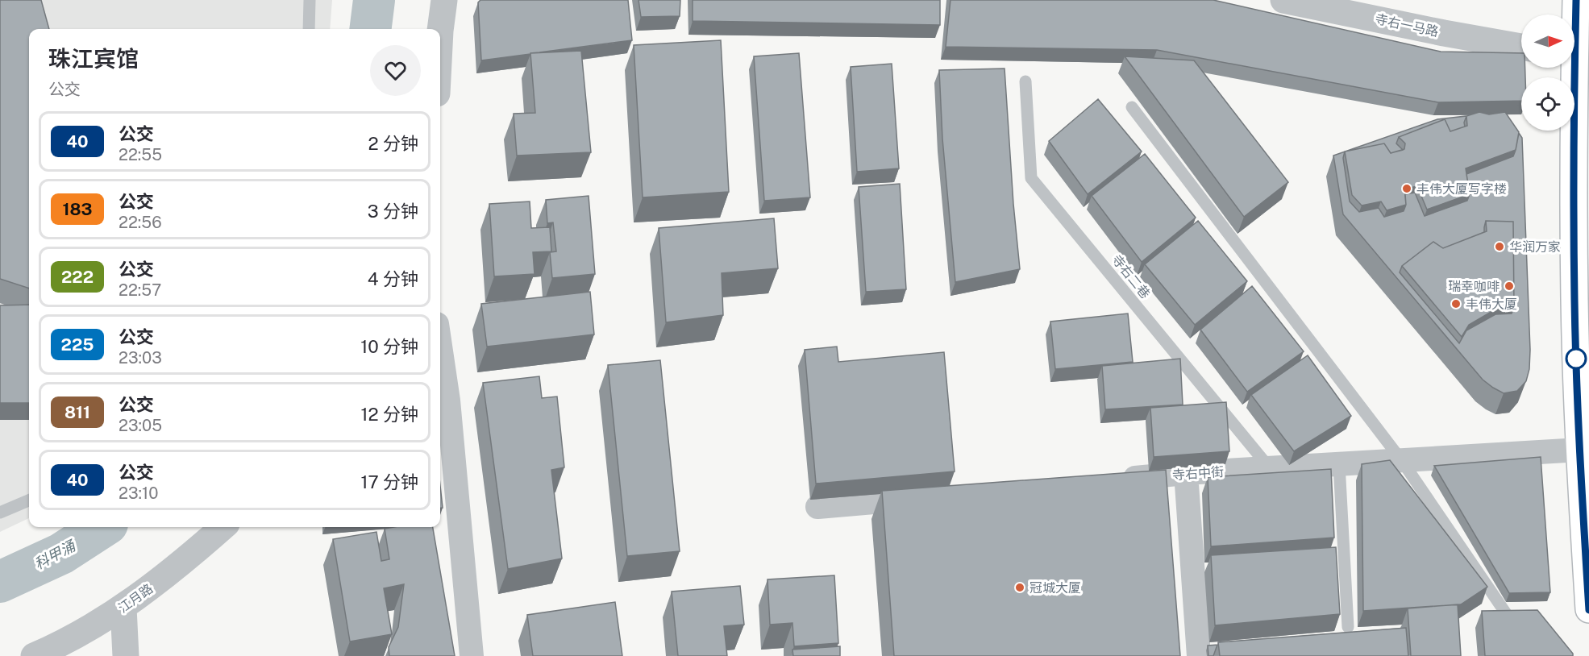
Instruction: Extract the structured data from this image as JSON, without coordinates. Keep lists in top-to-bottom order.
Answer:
{
  "streets": {
    "street": ["寺右一马路", "寺右中街", "江月路"],
    "lane": ["寺右二巷"]
  },
  "crossings": [
    ["寺右二巷", "寺右中街"]
  ],
  "water": ["科甲涌"],
  "places": [
    "丰伟大厦写字楼",
    "华润万家",
    "瑞幸咖啡",
    "丰伟大厦",
    "冠城大厦"
  ],
  "lines": ["bus line 40"],
  "north": "right",
  "page": {
    "heading": ["珠江宾馆", "公交"],
    "list": [
      {
        "mark": "40",
        "name": "公交",
        "note": "22:55",
        "value": "2 分钟"
      },
      {
        "mark": "183",
        "name": "公交",
        "note": "22:56",
        "value": "3 分钟"
      },
      {
        "mark": "222",
        "name": "公交",
        "note": "22:57",
        "value": "4 分钟"
      },
      {
        "mark": "225",
        "name": "公交",
        "note": "23:03",
        "value": "10 分钟"
      },
      {
        "mark": "811",
        "name": "公交",
        "note": "23:05",
        "value": "12 分钟"
      },
      {
        "mark": "40",
        "name": "公交",
        "note": "23:10",
        "value": "17 分钟"
      }
    ]
  }
}
